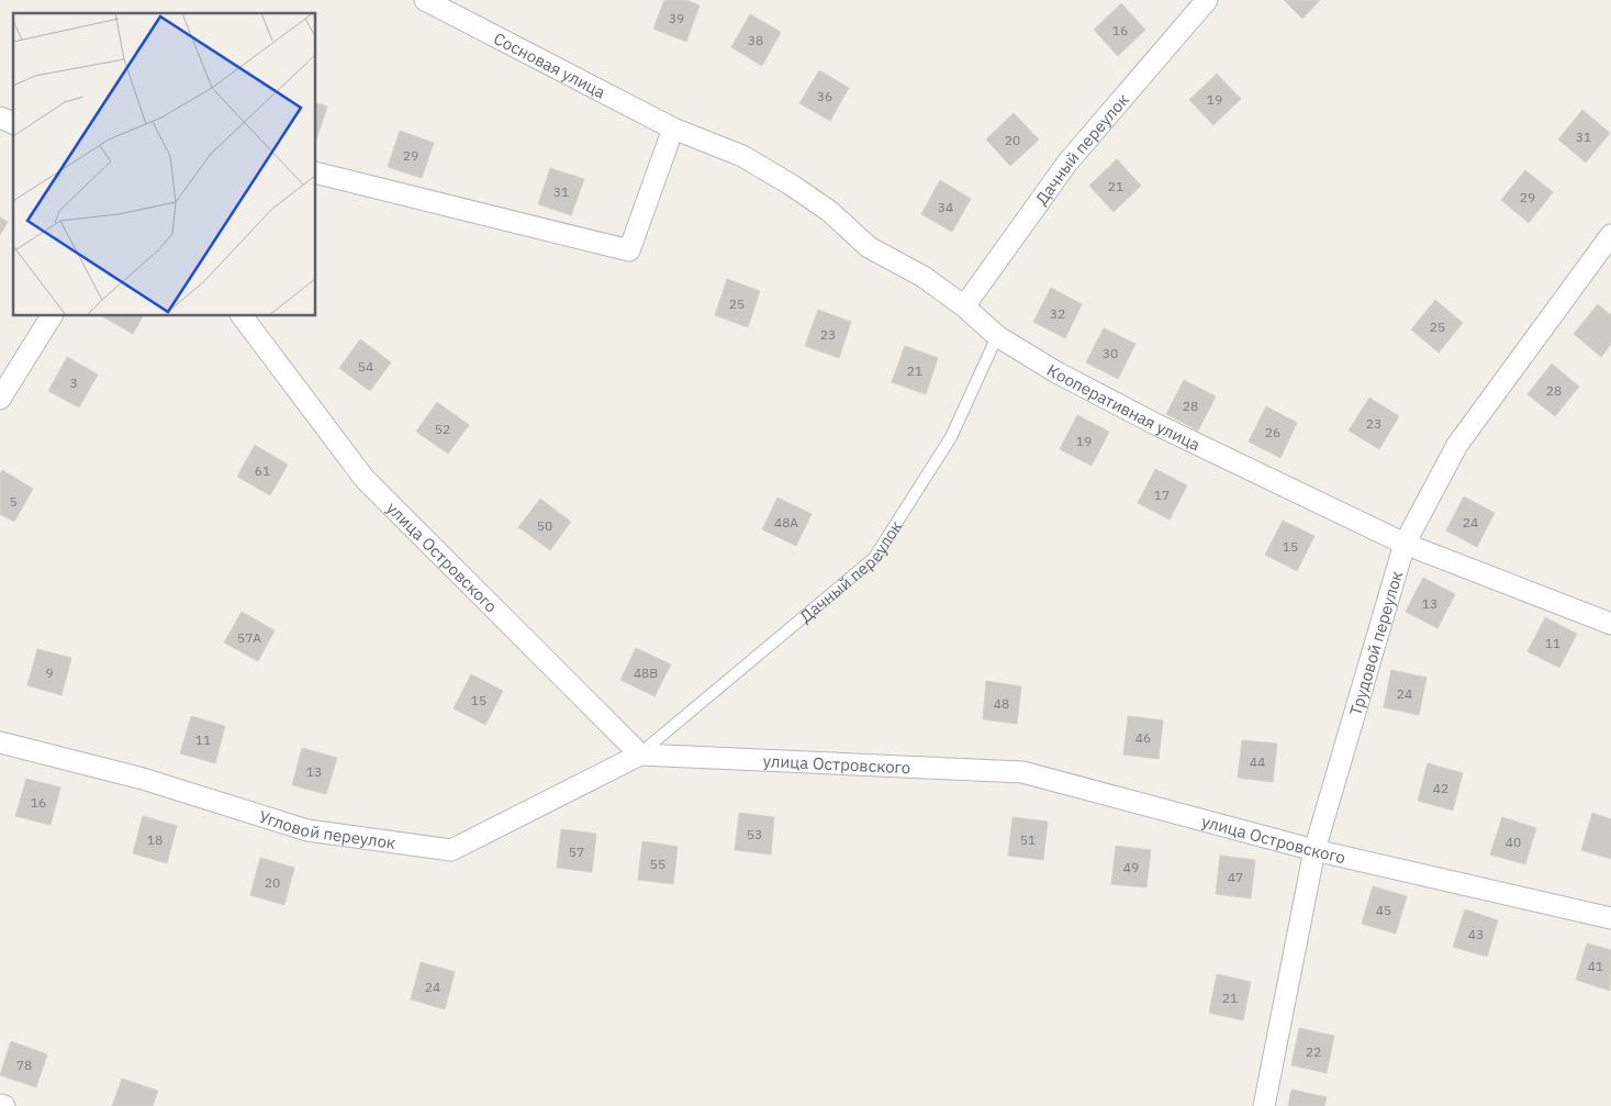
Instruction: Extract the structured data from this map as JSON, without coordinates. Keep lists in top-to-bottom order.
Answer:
{
  "streets": {
    "street": [
      "Сосновая улица",
      "Дачный переулок",
      "Кооперативная улица",
      "улица Островского",
      "Трудовой переулок",
      "Угловой переулок"
    ]
  },
  "crossings": [
    ["Сосновая улица", "Кооперативная улица"],
    ["Дачный переулок", "Кооперативная улица"],
    ["Дачный переулок", "улица Островского"],
    ["Дачный переулок", "Угловой переулок"],
    ["Кооперативная улица", "Трудовой переулок"],
    ["улица Островского", "Трудовой переулок"],
    ["улица Островского", "Угловой переулок"]
  ],
  "house_numbers": [
    "39",
    "16",
    "38",
    "36",
    "19",
    "31",
    "20",
    "29",
    "21",
    "31",
    "29",
    "34",
    "25",
    "32",
    "25",
    "23",
    "30",
    "54",
    "21",
    "3",
    "28",
    "28",
    "23",
    "52",
    "26",
    "19",
    "61",
    "17",
    "5",
    "48А",
    "24",
    "50",
    "15",
    "13",
    "57А",
    "11",
    "9",
    "48В",
    "24",
    "15",
    "48",
    "46",
    "11",
    "44",
    "13",
    "42",
    "16",
    "53",
    "18",
    "51",
    "40",
    "57",
    "55",
    "49",
    "47",
    "20",
    "45",
    "43",
    "41",
    "24",
    "21",
    "22",
    "78"
  ]
}
